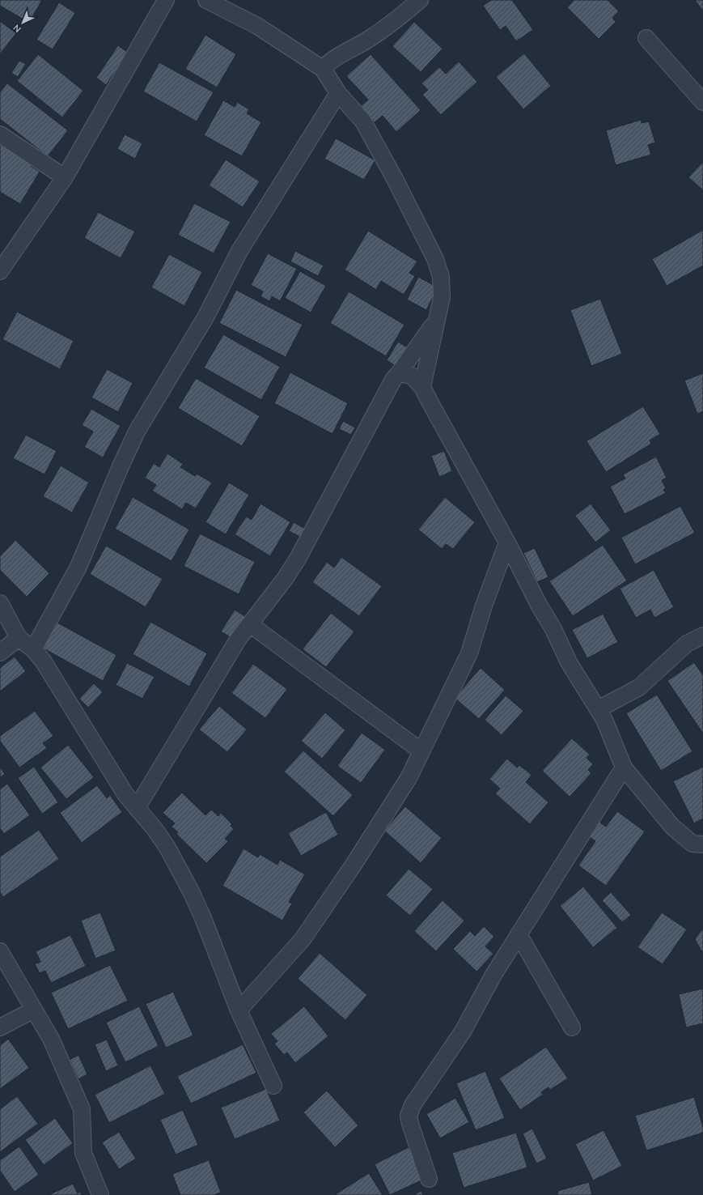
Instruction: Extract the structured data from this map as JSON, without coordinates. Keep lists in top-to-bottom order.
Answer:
{
  "north": "bottom left"
}
